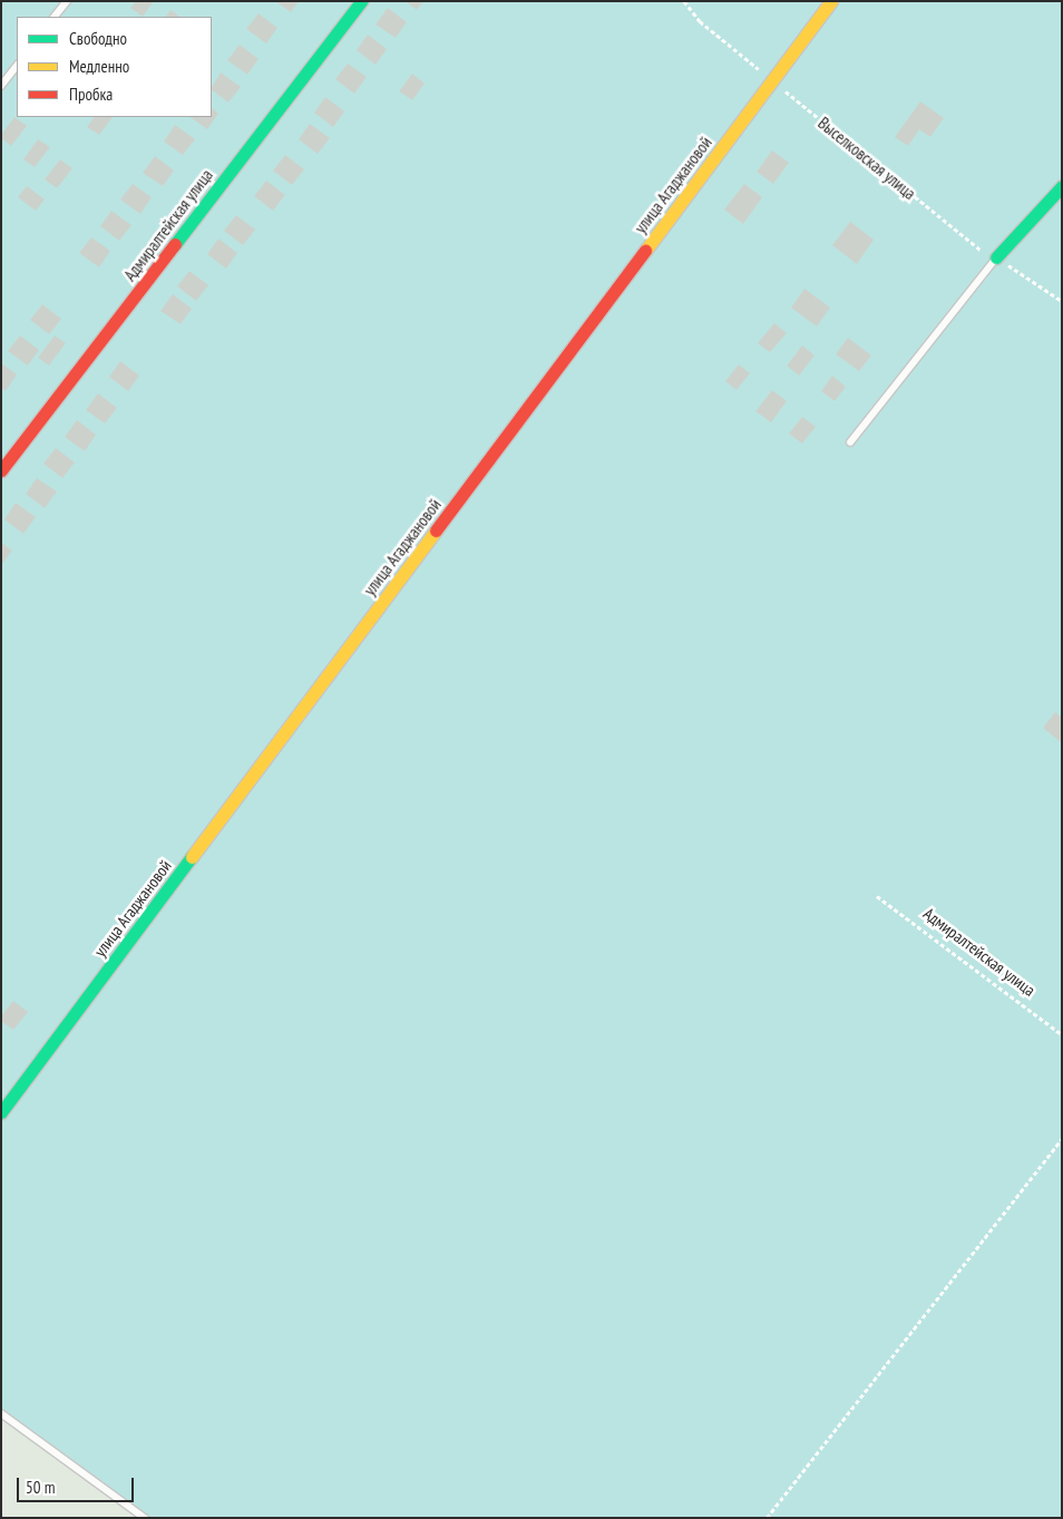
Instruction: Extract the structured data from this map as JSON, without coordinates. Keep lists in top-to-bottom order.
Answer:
{
  "streets": {
    "street": ["улица Агаджановой", "Адмиралтейская улица"],
    "path": ["Выселковская улица"]
  },
  "crossings": [
    ["Выселковская улица", "улица Агаджановой"]
  ],
  "legend": ["Свободно", "Медленно", "Пробка"],
  "scale_bar": "50 m"
}
